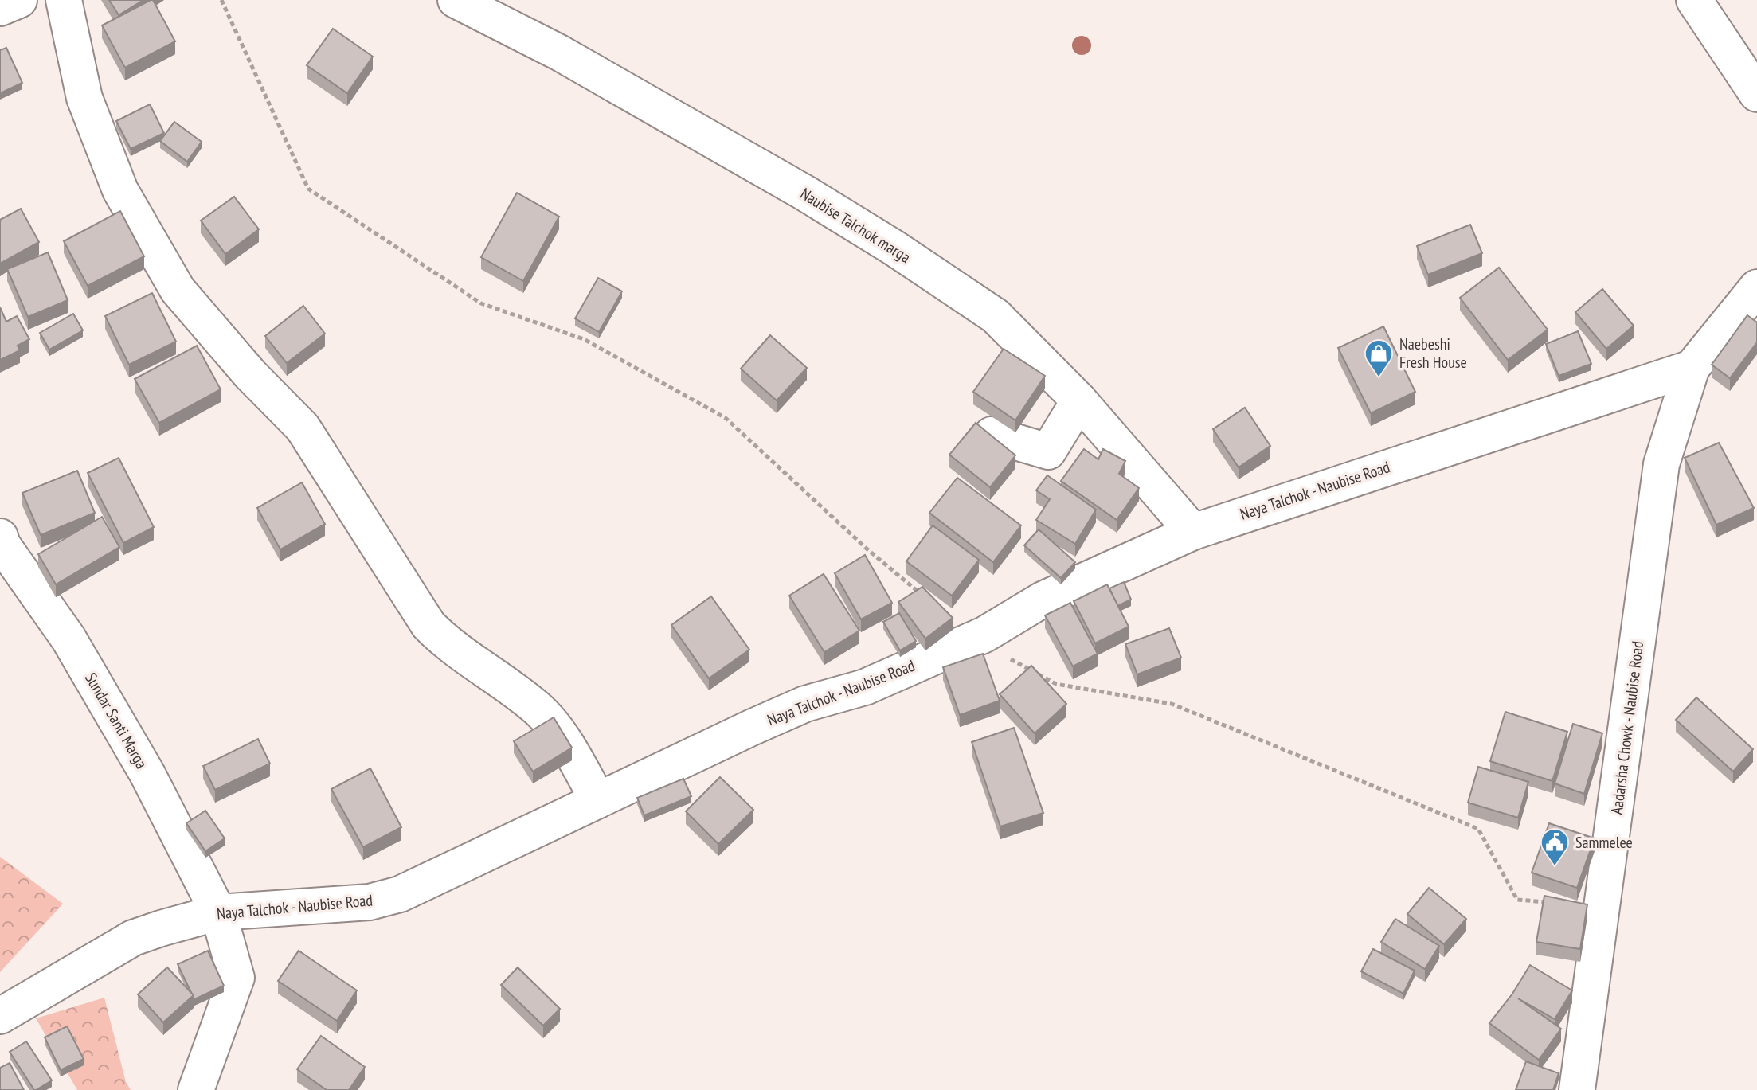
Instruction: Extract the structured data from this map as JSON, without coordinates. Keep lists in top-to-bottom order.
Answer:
{
  "streets": {
    "street": [
      "Naubise Talchok marga",
      "Naya Talchok - Naubise Road",
      "Sundar Santi Marga",
      "Aadarsha Chowk - Naubise Road"
    ]
  },
  "crossings": [
    ["Naubise Talchok marga", "Naya Talchok - Naubise Road"],
    ["Naya Talchok - Naubise Road", "Sundar Santi Marga"],
    ["Naya Talchok - Naubise Road", "Aadarsha Chowk - Naubise Road"]
  ],
  "places": {
    "shop": ["Naebeshi Fresh House"],
    "public building": ["Sammelee"]
  }
}
